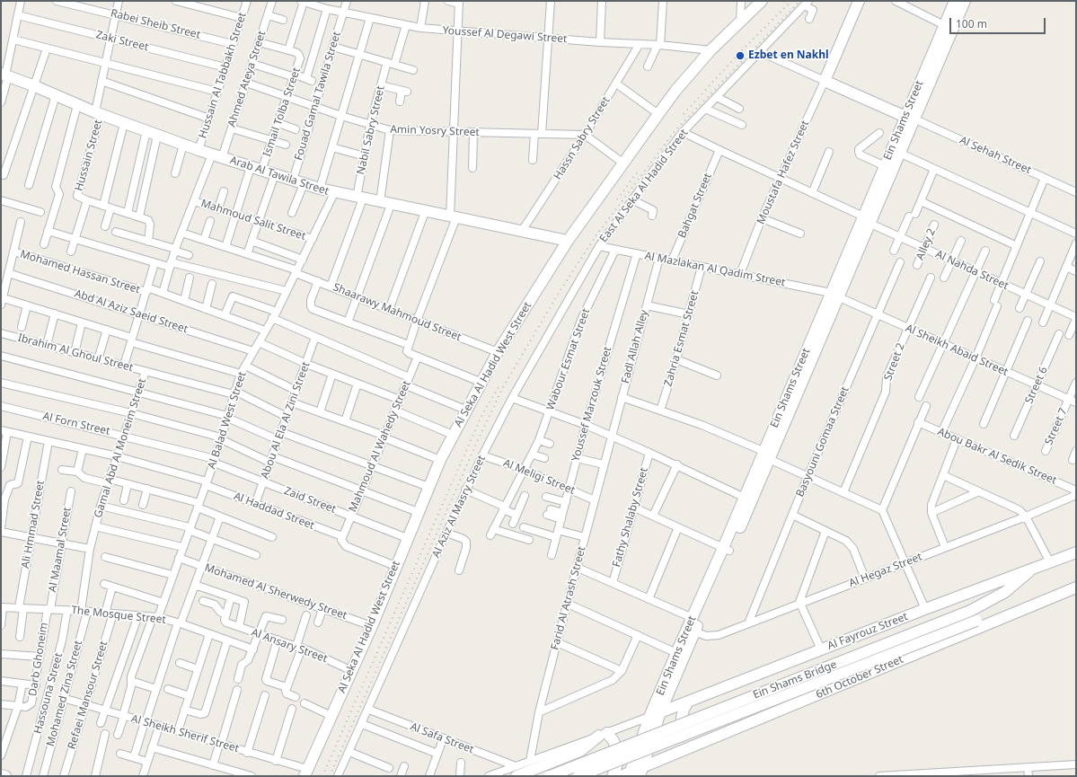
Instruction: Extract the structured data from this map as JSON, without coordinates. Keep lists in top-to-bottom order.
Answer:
{
  "streets": {
    "main road": [
      "Ein Shams Street",
      "Al Sehah Street",
      "Arab Al Tawila Street",
      "Al Seka Al Hadid West Street",
      "Al Fayrouz Street",
      "6th October Street",
      "Ein Shams Bridge"
    ],
    "street": [
      "Rabei Sheib Street",
      "Youssef Al Degawi Street",
      "Zaki Street",
      "Hussain Al Tabbakh Street",
      "Ahmed Ateya Street",
      "Fouad Gamal Tawila Street",
      "Ismail Tolba Street",
      "Nabil Sabry Street",
      "Amin Yosry Street",
      "Hassn Sabry Street",
      "Hussain Street",
      "Moustafa Hafez Street",
      "East Al Seka Al Hadid Street",
      "Bahgat Street",
      "Mahmoud Salit Street",
      "Alley 2",
      "Al Mazlakan Al Qadim Street",
      "Al Nahda Street",
      "Mohamed Hassan Street",
      "Abd Al Aziz Saeid Street",
      "Shaarawy Mahmoud Street",
      "Zahria Esmat Street",
      "Fadl Allah Alley",
      "Al Sheikh Abaid Street",
      "Ibrahim Al Ghoul Street",
      "Wabour Esmat Street",
      "Street 2",
      "Street 6",
      "Youssef Marzouk Street",
      "Al Balad West Street",
      "Abou Al Ela Al Zini Street",
      "Al Forn Street",
      "Street 7",
      "Basyouni Gomaa Street",
      "Mahmoud Al Wahedy Street",
      "Gamal Abd Al Moneim Street",
      "Abou Bakr Al Sedik Street",
      "Al Meligi Street",
      "Zaid Street",
      "Al Aziz Al Masry Street",
      "Al Haddad Street",
      "Fathy Shalaby Street",
      "Ali Hmmad Street",
      "Al Maamal Street",
      "Al Hegaz Street",
      "Mohamed Al Sherwedy Street",
      "Farid Al Atrash Street",
      "The Mosque Street",
      "Al Ansary Street",
      "Darb Ghoneim",
      "Hassouna Street",
      "Mohamed Zina Street",
      "Refaei Mansour Street",
      "Al Sheikh Sherif Street",
      "Al Safa Street"
    ]
  },
  "crossings": [
    ["Rabei Sheib Street", "Hussain Al Tabbakh Street"],
    ["Youssef Al Degawi Street", "Fouad Gamal Tawila Street"],
    ["Youssef Al Degawi Street", "Nabil Sabry Street"],
    ["Youssef Al Degawi Street", "Hassn Sabry Street"],
    ["Youssef Al Degawi Street", "Al Seka Al Hadid West Street"],
    ["Zaki Street", "Hussain Al Tabbakh Street"],
    ["Hussain Al Tabbakh Street", "Arab Al Tawila Street"],
    ["Ahmed Ateya Street", "Amin Yosry Street"],
    ["Ahmed Ateya Street", "Arab Al Tawila Street"],
    ["Ahmed Ateya Street", "Mahmoud Salit Street"],
    ["Ahmed Ateya Street", "Mohamed Hassan Street"],
    ["Ahmed Ateya Street", "Shaarawy Mahmoud Street"],
    ["Fouad Gamal Tawila Street", "Amin Yosry Street"],
    ["Fouad Gamal Tawila Street", "Arab Al Tawila Street"],
    ["Ismail Tolba Street", "Amin Yosry Street"],
    ["Ismail Tolba Street", "Arab Al Tawila Street"],
    ["Ein Shams Street", "Al Sehah Street"],
    ["Ein Shams Street", "Al Mazlakan Al Qadim Street"],
    ["Ein Shams Street", "Al Nahda Street"],
    ["Ein Shams Street", "Al Sheikh Abaid Street"],
    ["Ein Shams Street", "Al Hegaz Street"],
    ["Ein Shams Street", "Al Fayrouz Street"],
    ["Ein Shams Street", "6th October Street"],
    ["Nabil Sabry Street", "Amin Yosry Street"],
    ["Nabil Sabry Street", "Arab Al Tawila Street"],
    ["Nabil Sabry Street", "Shaarawy Mahmoud Street"],
    ["Amin Yosry Street", "Hassn Sabry Street"],
    ["Hassn Sabry Street", "Arab Al Tawila Street"],
    ["Hussain Street", "Arab Al Tawila Street"],
    ["Al Sehah Street", "Moustafa Hafez Street"],
    ["Al Sehah Street", "East Al Seka Al Hadid Street"],
    ["Moustafa Hafez Street", "Al Mazlakan Al Qadim Street"],
    ["Moustafa Hafez Street", "Al Nahda Street"],
    ["Arab Al Tawila Street", "Al Seka Al Hadid West Street"],
    ["Arab Al Tawila Street", "Al Balad West Street"],
    ["East Al Seka Al Hadid Street", "Al Mazlakan Al Qadim Street"],
    ["East Al Seka Al Hadid Street", "Al Nahda Street"],
    ["East Al Seka Al Hadid Street", "Al Aziz Al Masry Street"],
    ["Bahgat Street", "Al Mazlakan Al Qadim Street"],
    ["Bahgat Street", "Al Nahda Street"],
    ["Mahmoud Salit Street", "Al Balad West Street"],
    ["Alley 2", "Al Nahda Street"],
    ["Al Mazlakan Al Qadim Street", "Zahria Esmat Street"],
    ["Al Mazlakan Al Qadim Street", "Fadl Allah Alley"],
    ["Al Mazlakan Al Qadim Street", "Al Sheikh Abaid Street"],
    ["Al Mazlakan Al Qadim Street", "Wabour Esmat Street"],
    ["Al Mazlakan Al Qadim Street", "Youssef Marzouk Street"],
    ["Al Mazlakan Al Qadim Street", "Al Aziz Al Masry Street"],
    ["Mohamed Hassan Street", "Al Balad West Street"],
    ["Abd Al Aziz Saeid Street", "Al Balad West Street"],
    ["Shaarawy Mahmoud Street", "Al Seka Al Hadid West Street"],
    ["Shaarawy Mahmoud Street", "Al Balad West Street"],
    ["Fadl Allah Alley", "Farid Al Atrash Street"],
    ["Al Sheikh Abaid Street", "Street 2"],
    ["Al Sheikh Abaid Street", "Street 6"],
    ["Al Sheikh Abaid Street", "Street 7"],
    ["Al Sheikh Abaid Street", "Basyouni Gomaa Street"],
    ["Ibrahim Al Ghoul Street", "Al Balad West Street"],
    ["Ibrahim Al Ghoul Street", "Gamal Abd Al Moneim Street"],
    ["Wabour Esmat Street", "Al Meligi Street"],
    ["Al Seka Al Hadid West Street", "Zaid Street"],
    ["Al Seka Al Hadid West Street", "Mohamed Al Sherwedy Street"],
    ["Al Seka Al Hadid West Street", "Al Ansary Street"],
    ["Al Seka Al Hadid West Street", "Al Sheikh Sherif Street"],
    ["Youssef Marzouk Street", "Al Meligi Street"],
    ["Al Balad West Street", "Al Forn Street"],
    ["Al Balad West Street", "Zaid Street"],
    ["Al Balad West Street", "Al Haddad Street"],
    ["Al Balad West Street", "Mohamed Al Sherwedy Street"],
    ["Al Balad West Street", "The Mosque Street"],
    ["Al Balad West Street", "Al Sheikh Sherif Street"],
    ["Abou Al Ela Al Zini Street", "Zaid Street"],
    ["Abou Al Ela Al Zini Street", "Al Haddad Street"],
    ["Al Forn Street", "Gamal Abd Al Moneim Street"],
    ["Al Forn Street", "Zaid Street"],
    ["Basyouni Gomaa Street", "Al Hegaz Street"],
    ["Mahmoud Al Wahedy Street", "Zaid Street"],
    ["Mahmoud Al Wahedy Street", "Al Haddad Street"],
    ["Gamal Abd Al Moneim Street", "Al Haddad Street"],
    ["Gamal Abd Al Moneim Street", "The Mosque Street"],
    ["Gamal Abd Al Moneim Street", "Mohamed Zina Street"],
    ["Al Meligi Street", "Al Aziz Al Masry Street"],
    ["Al Meligi Street", "Farid Al Atrash Street"],
    ["Al Aziz Al Masry Street", "Al Safa Street"],
    ["Al Haddad Street", "Ali Hmmad Street"],
    ["Ali Hmmad Street", "The Mosque Street"],
    ["Al Maamal Street", "The Mosque Street"],
    ["Al Maamal Street", "Darb Ghoneim"],
    ["The Mosque Street", "Darb Ghoneim"],
    ["The Mosque Street", "Hassouna Street"],
    ["The Mosque Street", "Mohamed Zina Street"],
    ["The Mosque Street", "Refaei Mansour Street"],
    ["Al Fayrouz Street", "Ein Shams Bridge"],
    ["6th October Street", "Ein Shams Bridge"],
    ["Mohamed Zina Street", "Al Sheikh Sherif Street"],
    ["Refaei Mansour Street", "Al Sheikh Sherif Street"]
  ],
  "places": ["Ezbet en Nakhl"],
  "scale_bar": "100 m"
}
